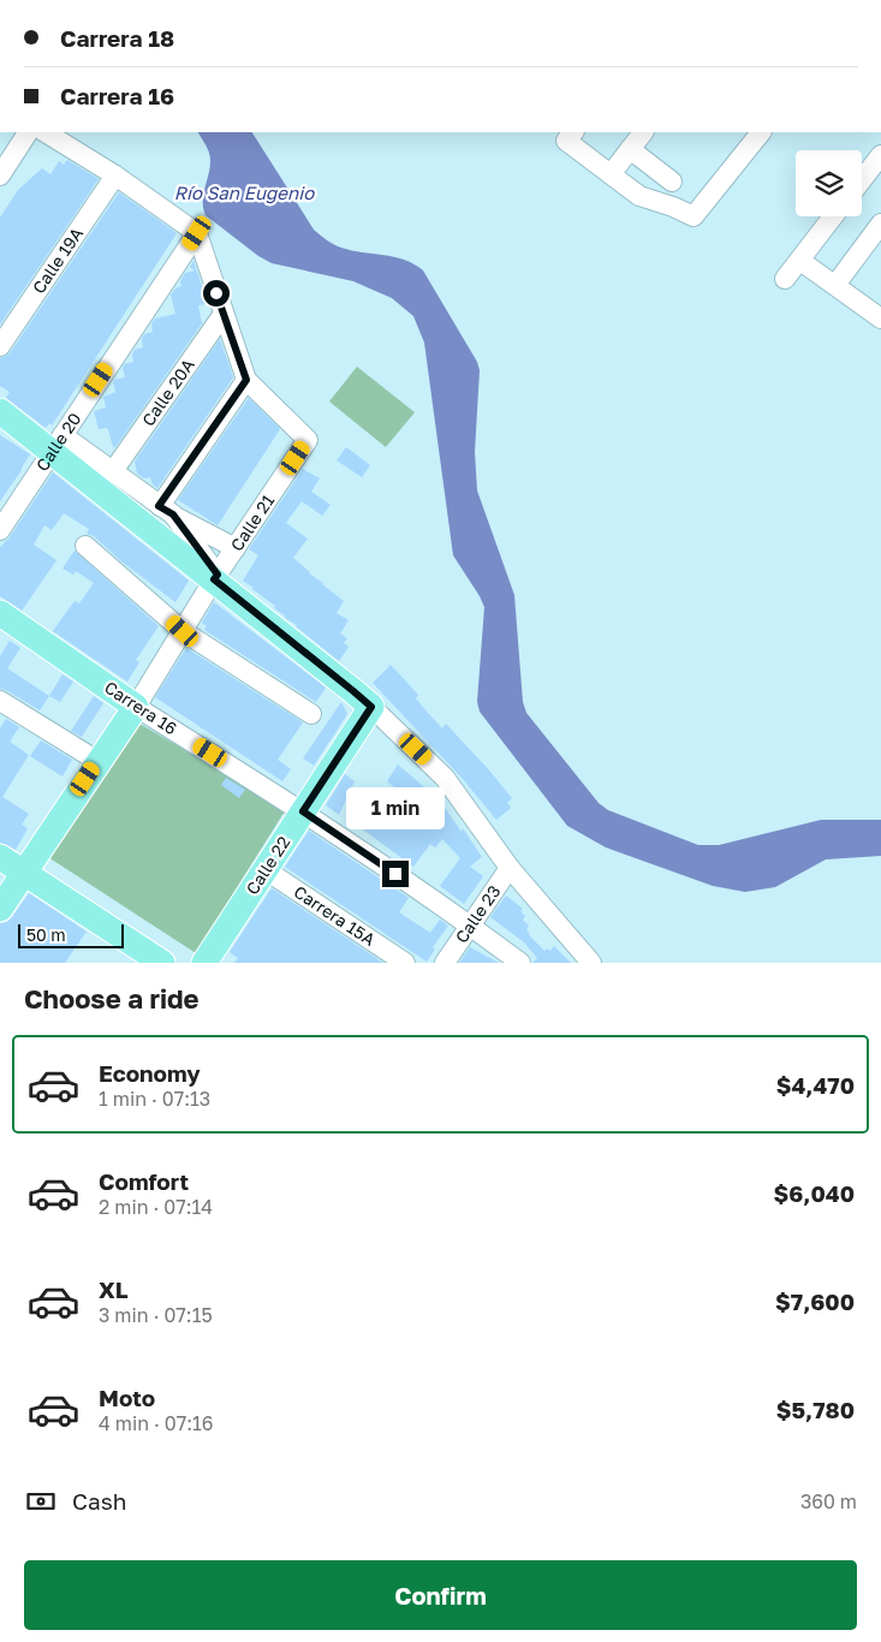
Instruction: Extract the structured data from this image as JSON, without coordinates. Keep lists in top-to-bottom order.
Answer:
{
  "streets": {
    "main road": ["Calle 21", "Carrera 16", "Calle 22"],
    "street": [
      "Calle 19A",
      "Calle 20A",
      "Calle 20",
      "Calle 23",
      "Carrera 15A"
    ]
  },
  "crossings": [
    ["Calle 21", "Carrera 16"],
    ["Carrera 16", "Calle 22"],
    ["Carrera 16", "Calle 23"],
    ["Calle 22", "Carrera 15A"]
  ],
  "water": ["Río San Eugenio"],
  "scale_bar": "50 m",
  "page": {
    "banner": ["Carrera 18", "Carrera 16"],
    "bubble": "1 min",
    "scale": "50 m",
    "heading": "Choose a ride",
    "list": [
      {
        "name": "Economy",
        "note": "1 min · 07:13",
        "value": "$4,470"
      },
      {
        "name": "Comfort",
        "note": "2 min · 07:14",
        "value": "$6,040"
      },
      {
        "name": "XL",
        "note": "3 min · 07:15",
        "value": "$7,600"
      },
      {
        "name": "Moto",
        "note": "4 min · 07:16",
        "value": "$5,780"
      }
    ],
    "pay": ["Cash", "360 m"],
    "buttons": "Confirm"
  }
}
